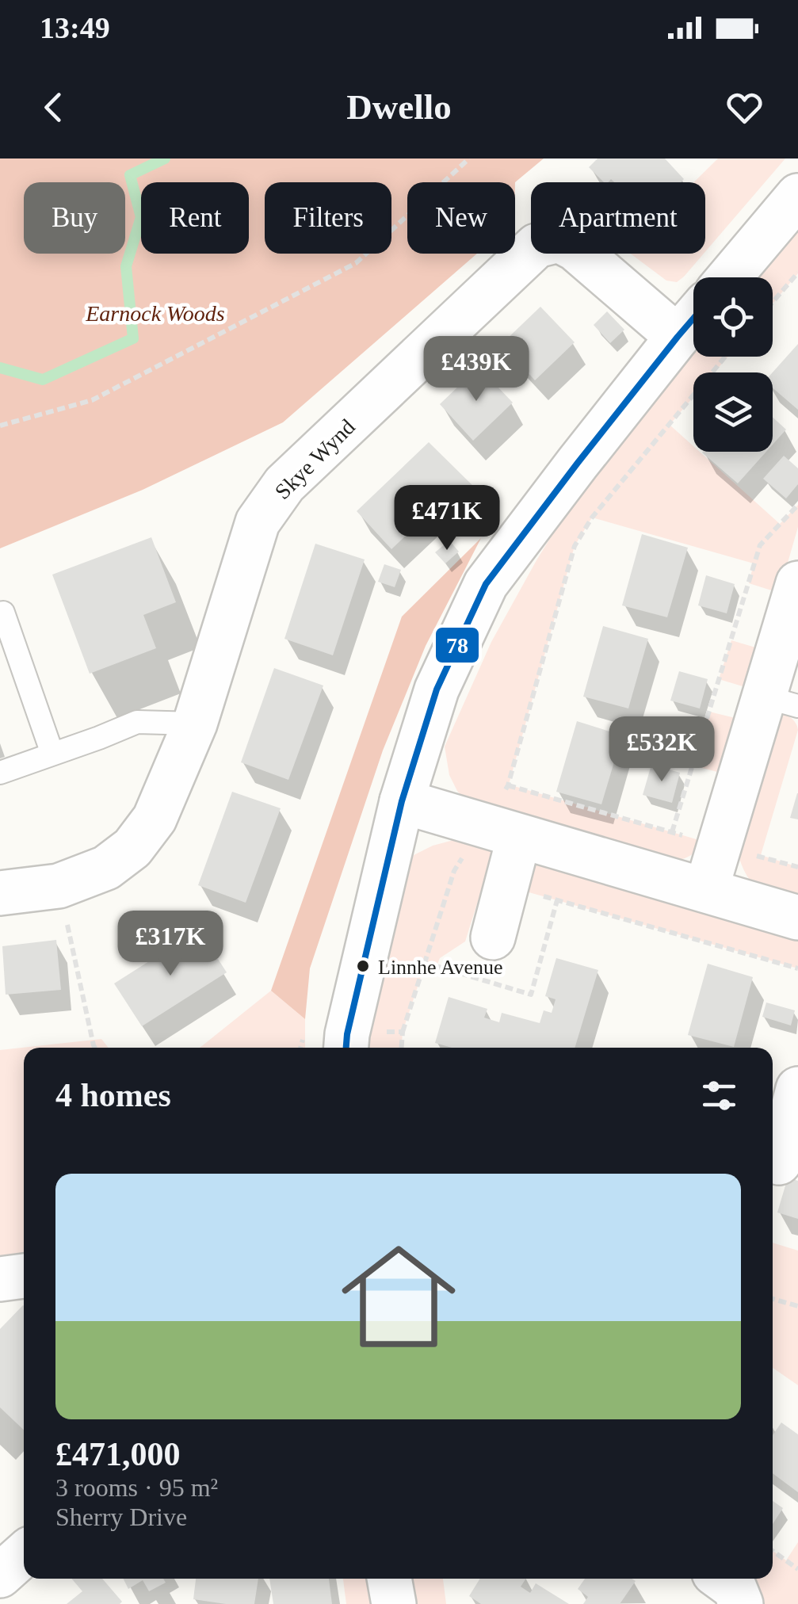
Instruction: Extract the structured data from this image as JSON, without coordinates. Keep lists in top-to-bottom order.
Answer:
{
  "streets": {
    "street": ["Skye Wynd"]
  },
  "parks": ["Earnock Woods"],
  "places": ["Linnhe Avenue"],
  "lines": ["transit line 78"],
  "page": {
    "status": "13:49",
    "header": "Dwello",
    "chip": [
      "Buy",
      "Rent",
      "Filters",
      "New",
      "Apartment"
    ],
    "price": [
      "£439K",
      "£471K",
      "£532K",
      "£317K"
    ],
    "heading": "4 homes",
    "list": [
      {
        "name": "£471,000",
        "note": "3 rooms · 95 m² · Sherry Drive"
      }
    ]
  }
}
